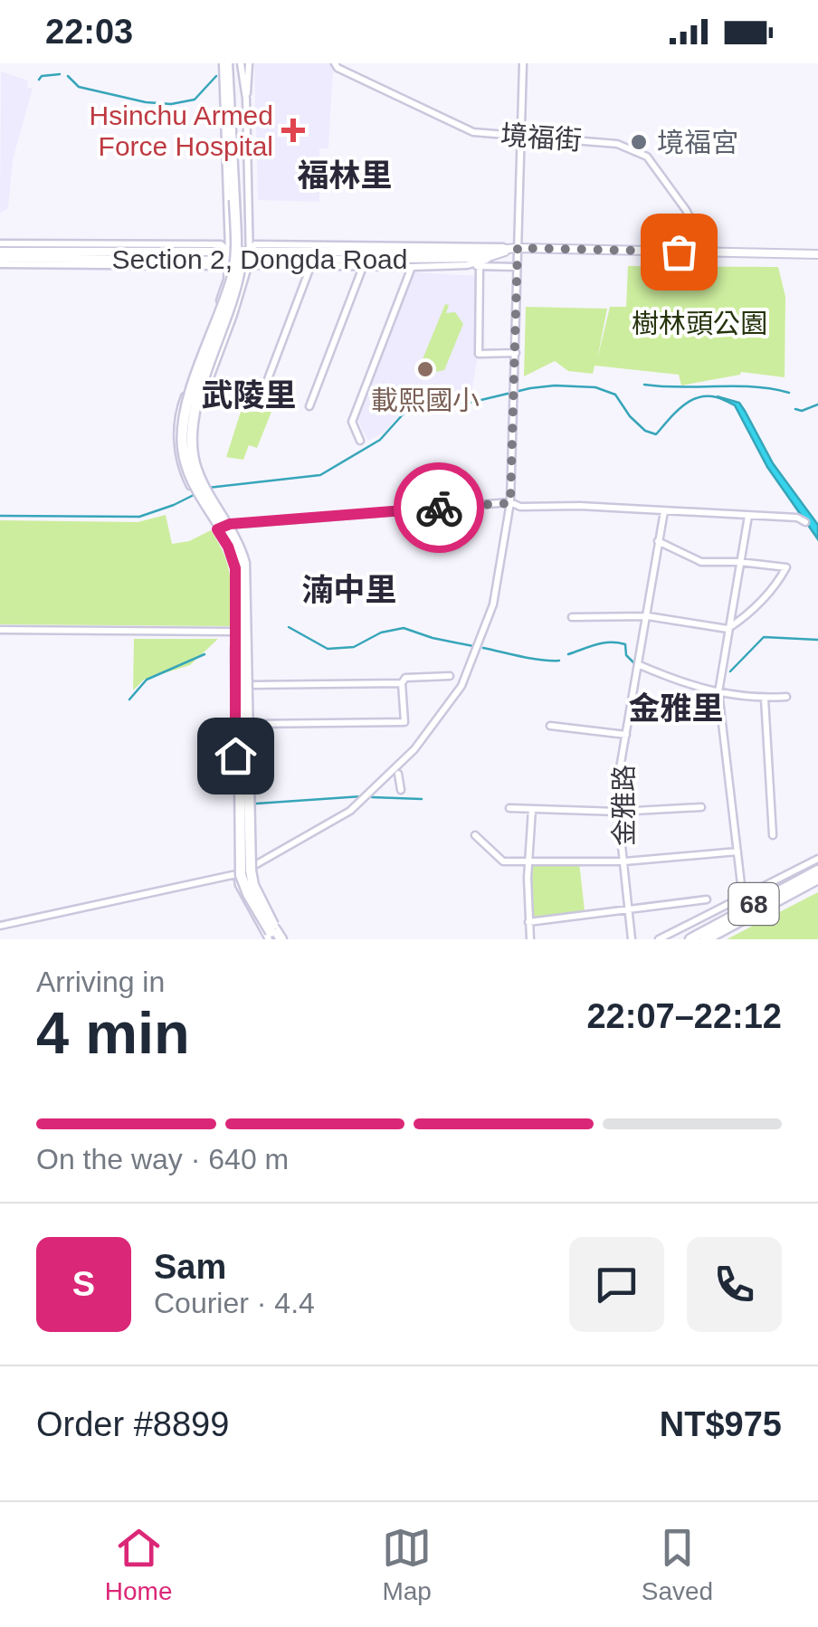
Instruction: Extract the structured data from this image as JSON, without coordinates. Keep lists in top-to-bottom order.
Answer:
{
  "streets": {
    "highway": ["68"],
    "main road": ["Section 2, Dongda Road"],
    "street": ["境福街", "金雅路"]
  },
  "crossings": [
    ["境福街", "Section 2, Dongda Road"]
  ],
  "districts": [
    "福林里",
    "武陵里",
    "湳中里",
    "金雅里"
  ],
  "parks": ["樹林頭公園"],
  "places": {
    "health": ["Hsinchu Armed Force Hospital"],
    "other": ["境福宮", "載熙國小"]
  },
  "page": {
    "status": "22:03",
    "heading": ["4 min", "Arriving in", "22:07–22:12"],
    "panel": [
      "Sam",
      "Courier · 4.4",
      "Order #8899",
      "NT$975"
    ],
    "bar": "On the way · 640 m",
    "round": "S",
    "tabs": ["Home", "Map", "Saved"]
  }
}
